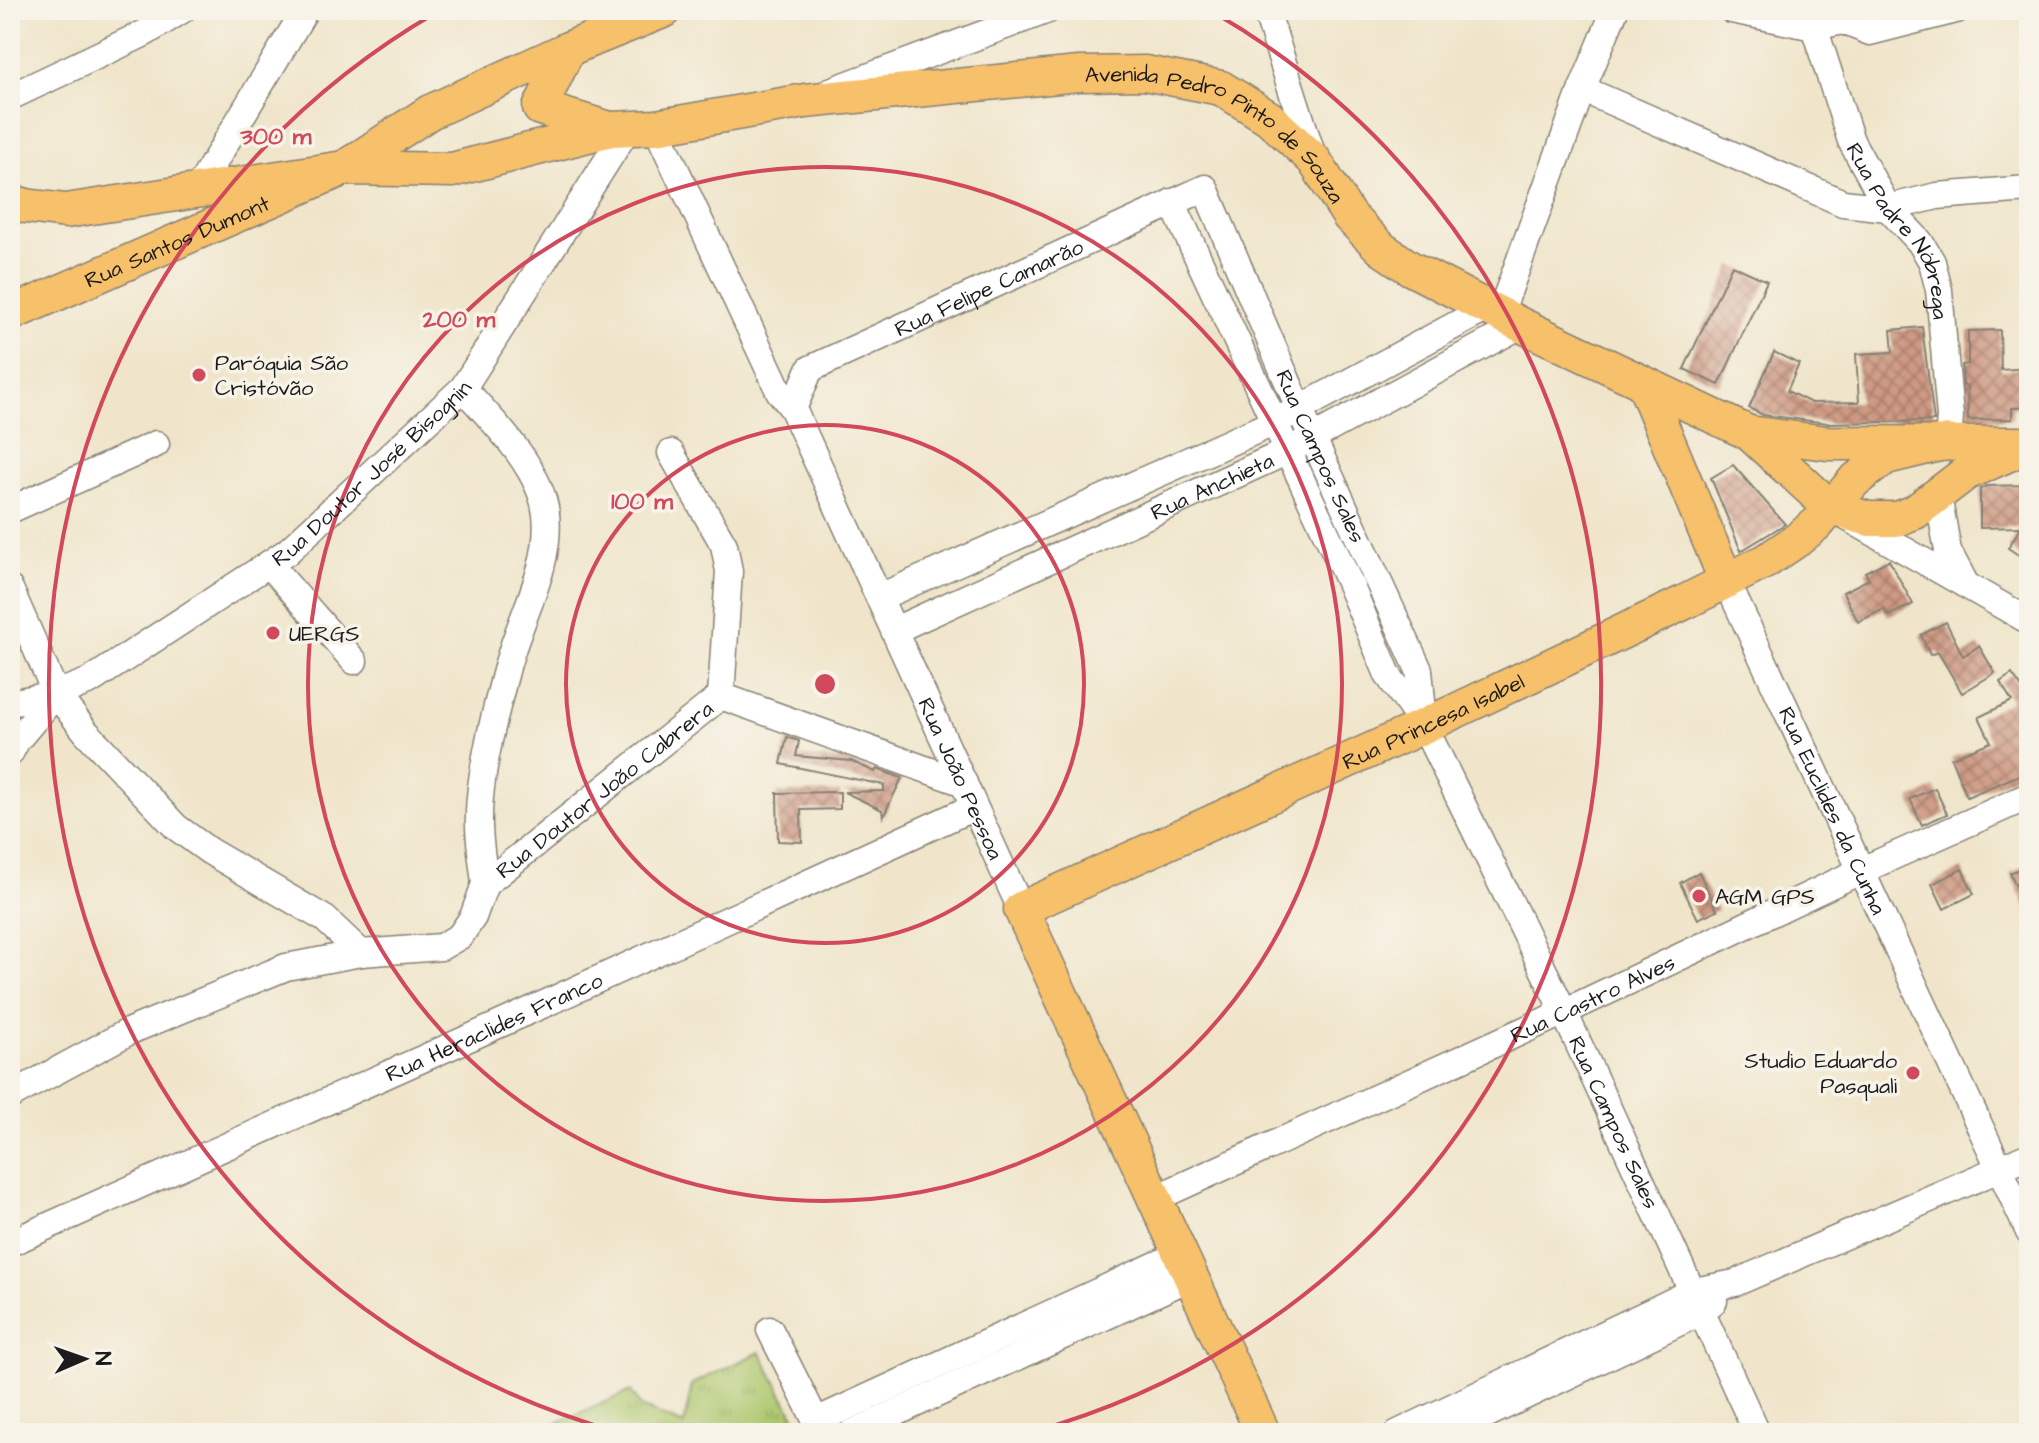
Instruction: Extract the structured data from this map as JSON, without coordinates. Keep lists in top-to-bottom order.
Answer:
{
  "streets": {
    "main road": [
      "Avenida Pedro Pinto de Souza",
      "Rua Santos Dumont",
      "Rua Princesa Isabel",
      "Rua João Pessoa",
      "Rua Euclides da Cunha"
    ],
    "street": [
      "Rua Padre Nóbrega",
      "Rua Felipe Camarão",
      "Rua Campos Sales",
      "Rua Doutor José Bisognin",
      "Rua Anchieta",
      "Rua Doutor João Cabrera",
      "Rua Castro Alves",
      "Rua Heraclides Franco"
    ]
  },
  "crossings": [
    ["Avenida Pedro Pinto de Souza", "Rua Padre Nóbrega"],
    ["Avenida Pedro Pinto de Souza", "Rua Santos Dumont"],
    ["Avenida Pedro Pinto de Souza", "Rua Doutor José Bisognin"],
    ["Avenida Pedro Pinto de Souza", "Rua Anchieta"],
    ["Avenida Pedro Pinto de Souza", "Rua Princesa Isabel"],
    ["Avenida Pedro Pinto de Souza", "Rua João Pessoa"],
    ["Avenida Pedro Pinto de Souza", "Rua Euclides da Cunha"],
    ["Rua Padre Nóbrega", "Rua Princesa Isabel"],
    ["Rua Felipe Camarão", "Rua Campos Sales"],
    ["Rua Felipe Camarão", "Rua João Pessoa"],
    ["Rua Campos Sales", "Rua Anchieta"],
    ["Rua Campos Sales", "Rua Princesa Isabel"],
    ["Rua Campos Sales", "Rua Castro Alves"],
    ["Rua Doutor José Bisognin", "Rua João Pessoa"],
    ["Rua Anchieta", "Rua João Pessoa"],
    ["Rua Princesa Isabel", "Rua João Pessoa"],
    ["Rua Princesa Isabel", "Rua Euclides da Cunha"],
    ["Rua João Pessoa", "Rua Doutor João Cabrera"],
    ["Rua João Pessoa", "Rua Castro Alves"],
    ["Rua João Pessoa", "Rua Heraclides Franco"],
    ["Rua Doutor João Cabrera", "Rua Heraclides Franco"],
    ["Rua Euclides da Cunha", "Rua Castro Alves"]
  ],
  "places": [
    "Paróquia São Cristóvão",
    "UERGS",
    "AGM GPS",
    "Studio Eduardo Pasquali"
  ],
  "north": "right",
  "rings": ["300 m", "200 m", "100 m"]
}
